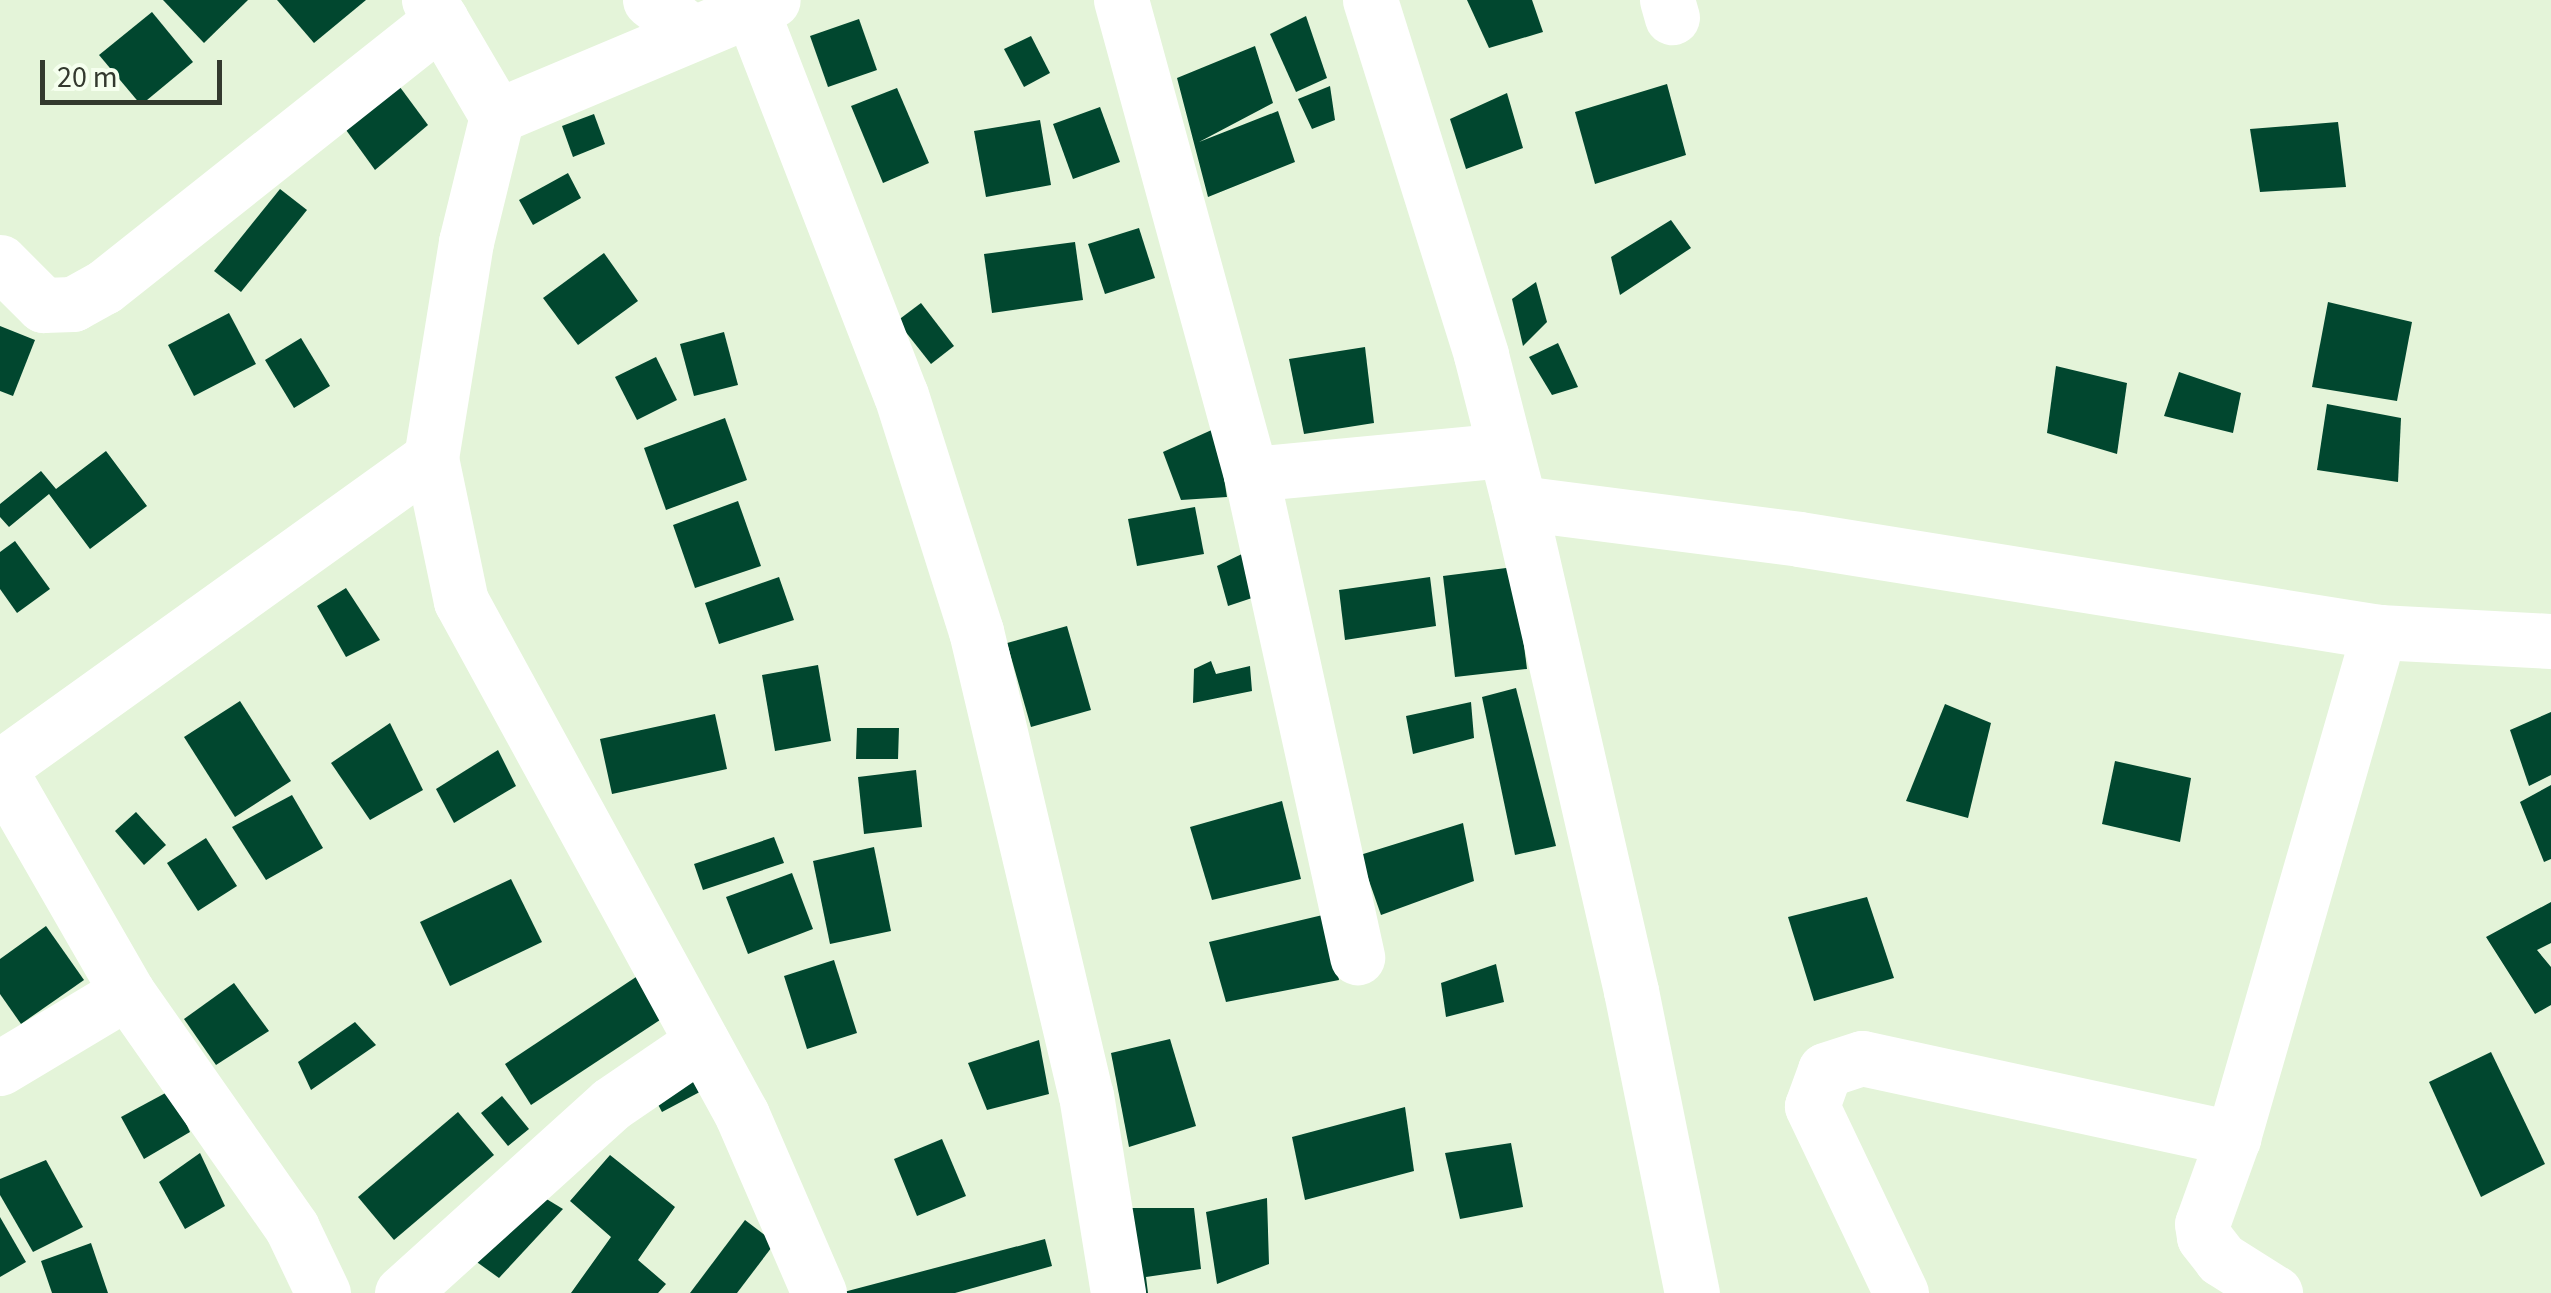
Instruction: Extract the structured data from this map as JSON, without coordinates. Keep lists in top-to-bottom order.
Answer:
{
  "scale_bar": "20 m"
}
